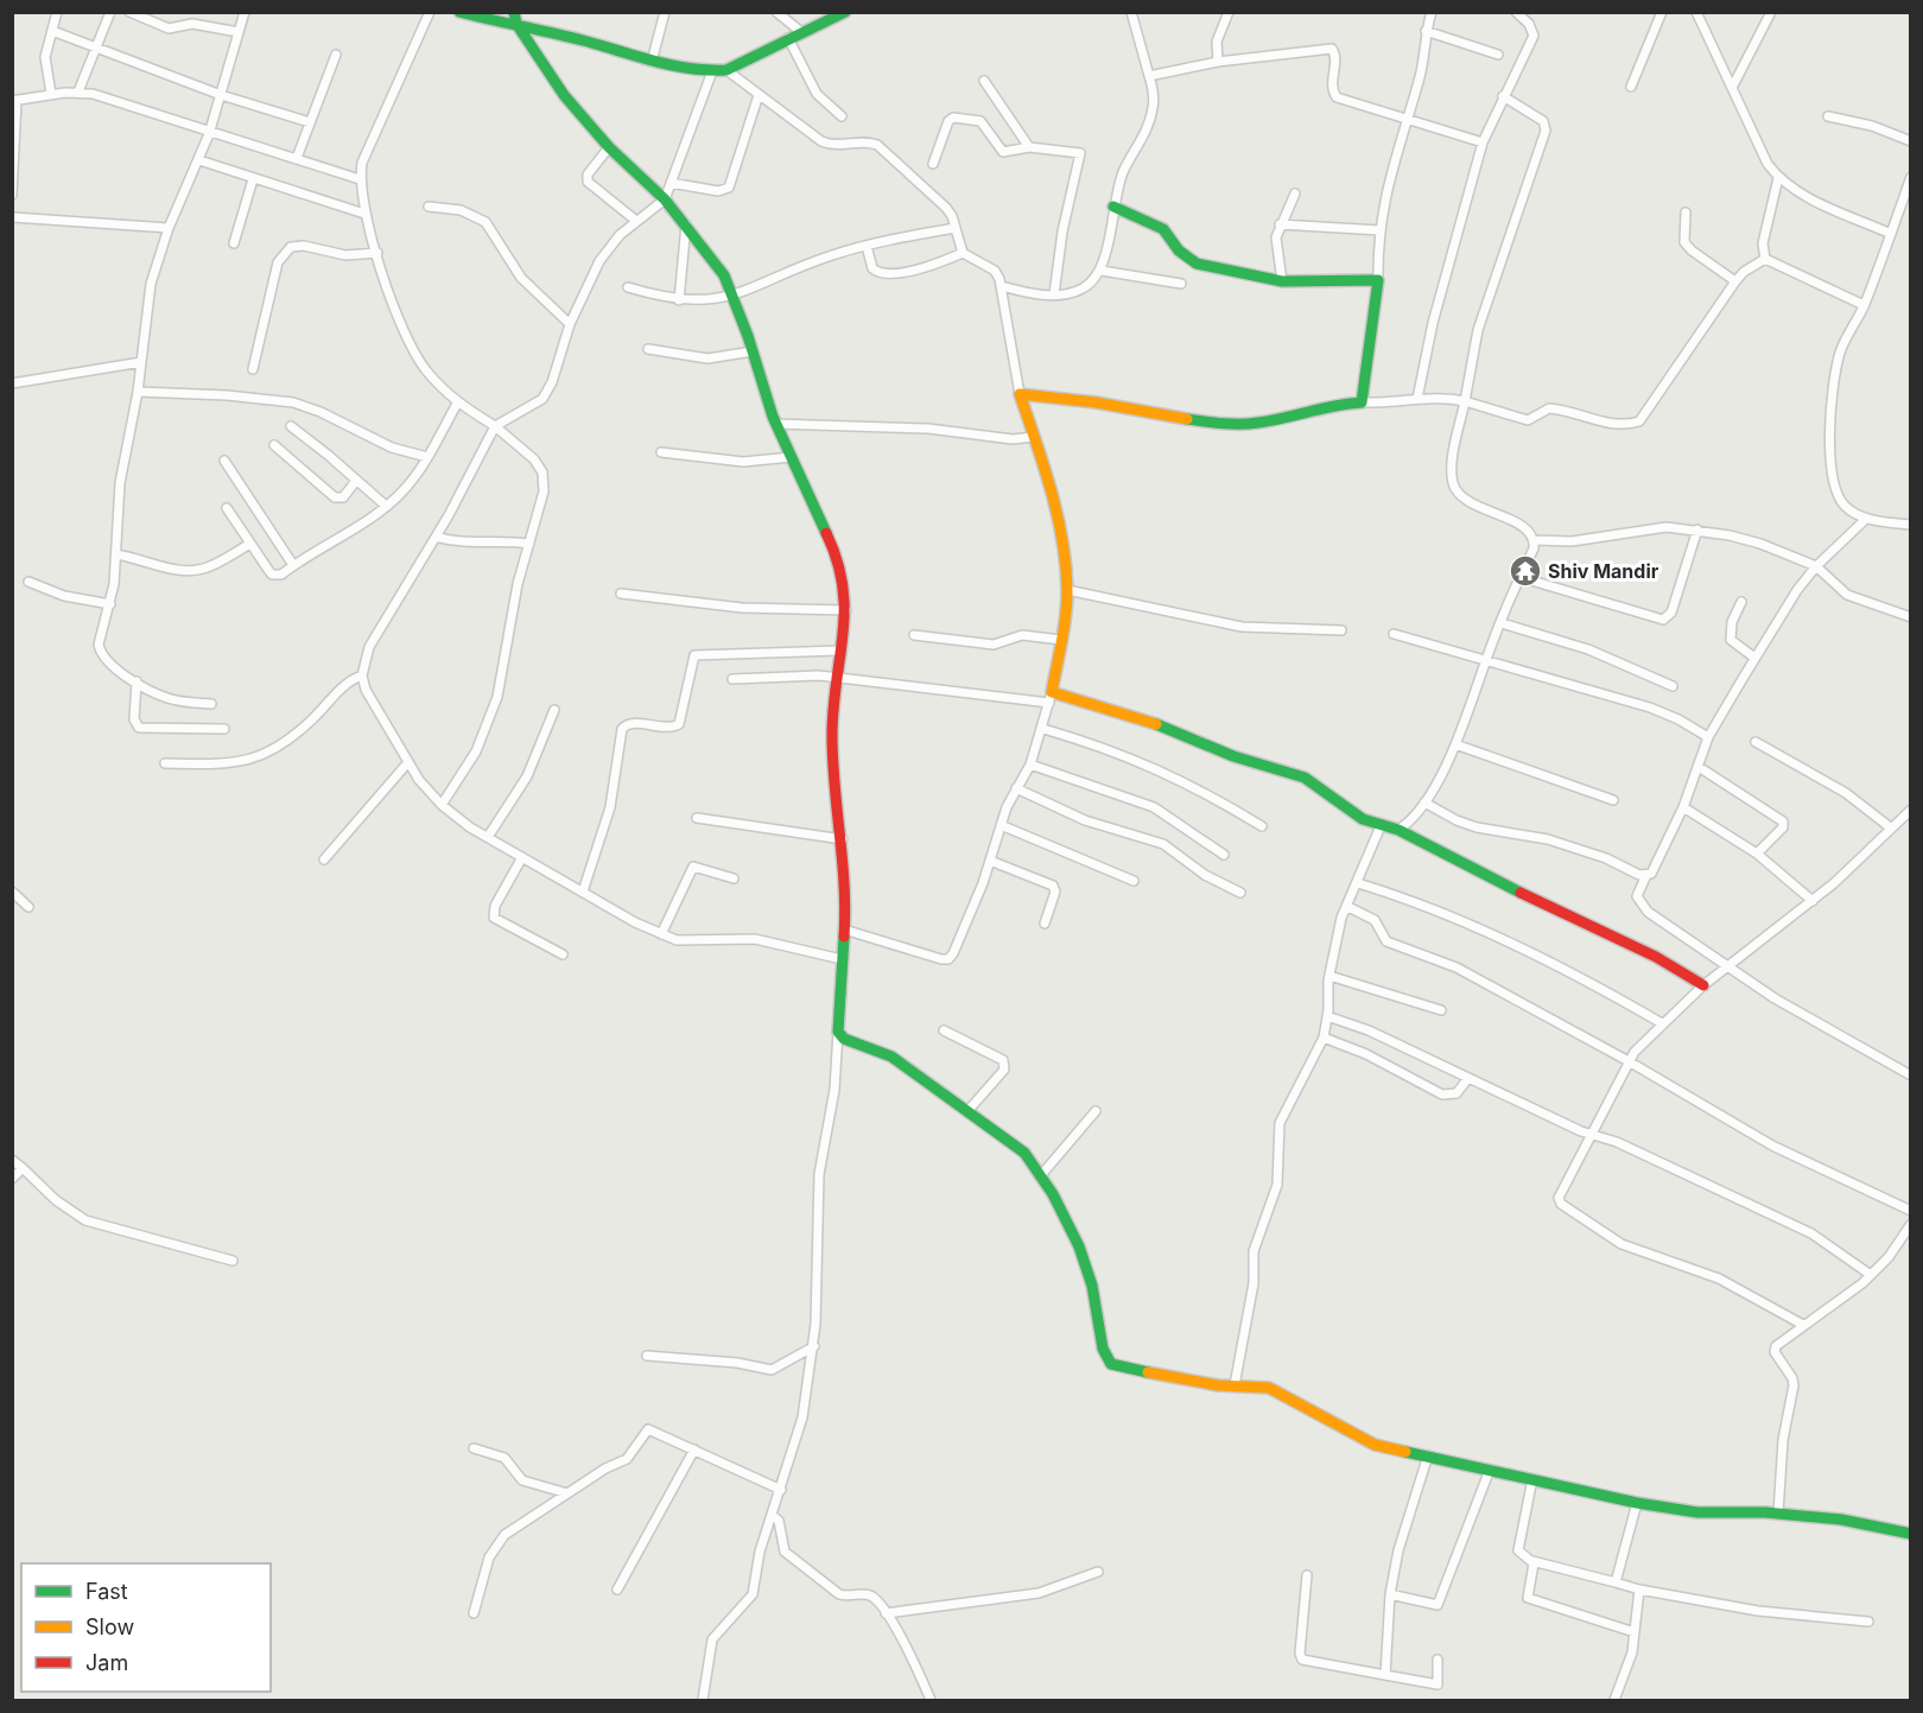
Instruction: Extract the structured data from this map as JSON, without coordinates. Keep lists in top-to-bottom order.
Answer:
{
  "places": {
    "temple": ["Shiv Mandir"]
  },
  "legend": ["Fast", "Slow", "Jam"]
}
